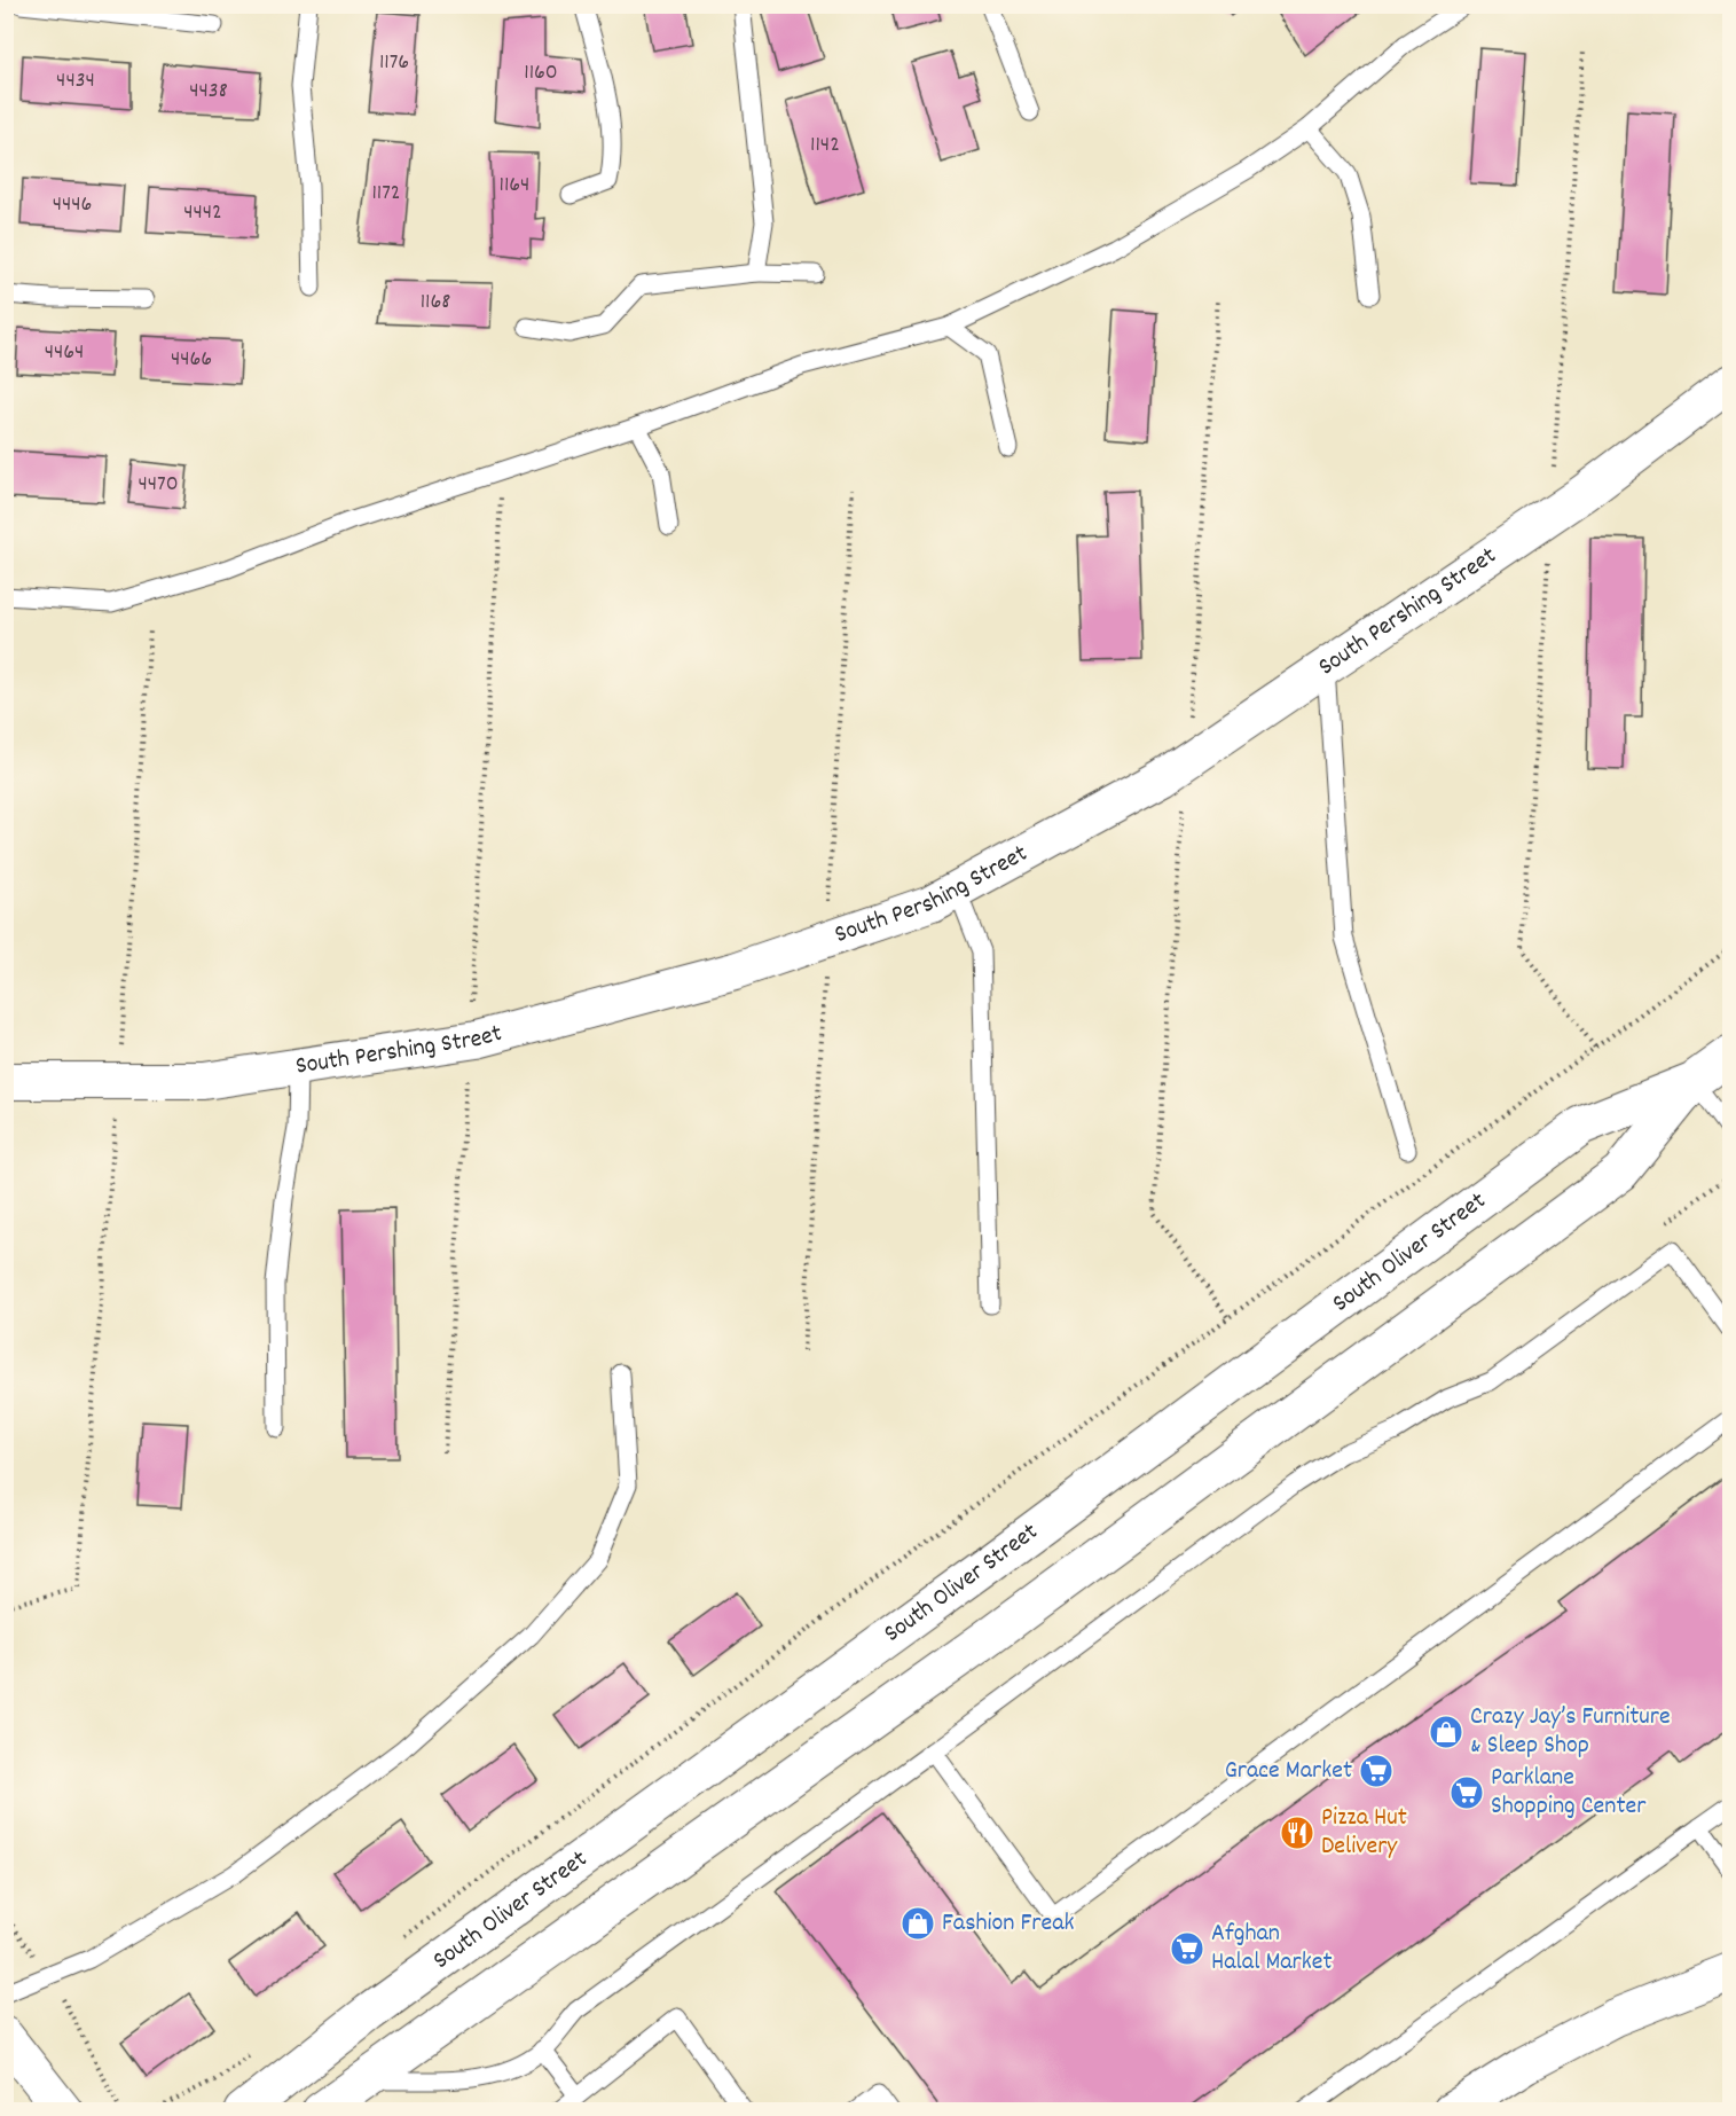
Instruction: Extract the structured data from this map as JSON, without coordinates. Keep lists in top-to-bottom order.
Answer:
{
  "streets": {
    "main road": ["South Oliver Street"],
    "street": ["South Pershing Street"]
  },
  "places": {
    "shop": ["Crazy Jay’s Furniture & Sleep Shop", "Fashion Freak"],
    "supermarket": ["Grace Market", "Parklane Shopping Center", "Afghan Halal Market"],
    "restaurant": ["Pizza Hut Delivery"]
  },
  "house_numbers": [
    "1176",
    "1160",
    "4434",
    "4438",
    "1142",
    "1164",
    "1172",
    "4446",
    "4442",
    "1168",
    "4464",
    "4466",
    "4470"
  ]
}
